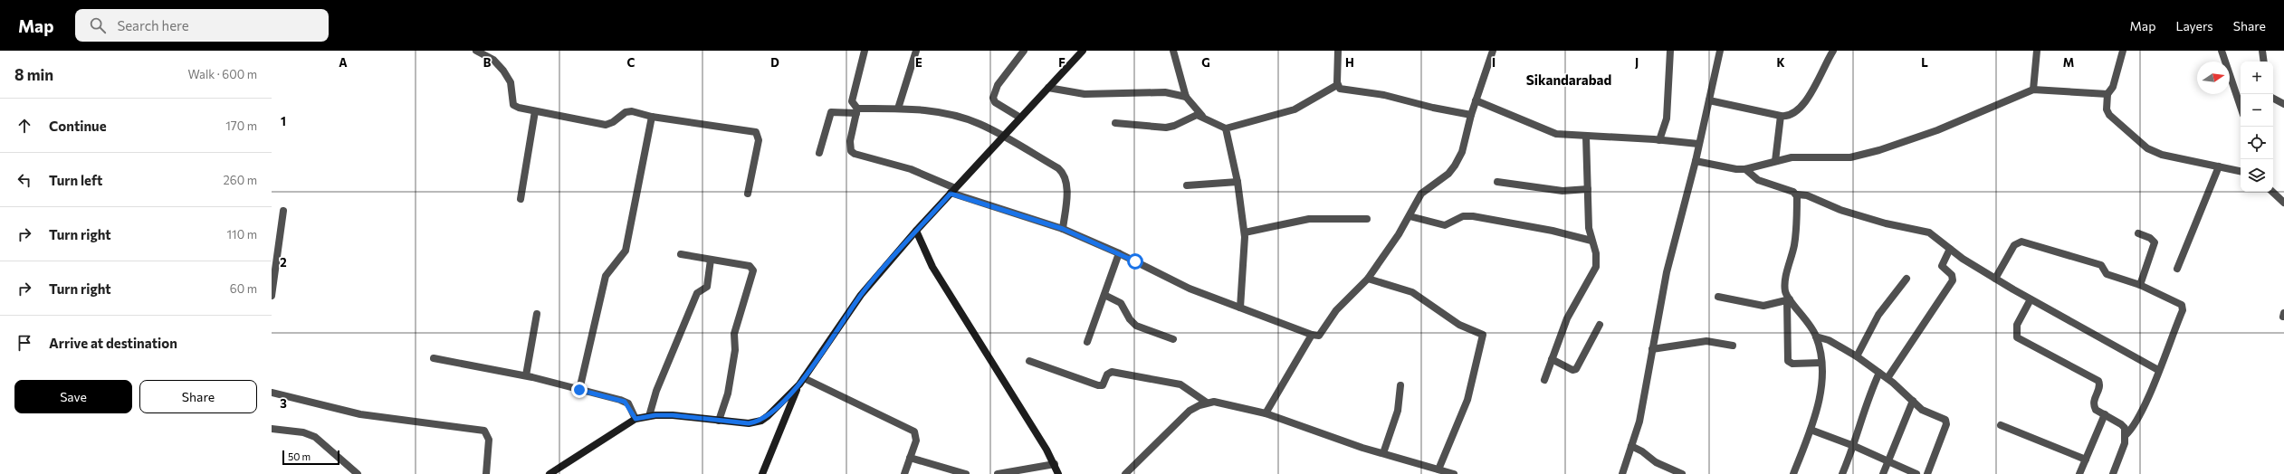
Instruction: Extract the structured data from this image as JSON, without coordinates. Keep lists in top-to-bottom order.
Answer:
{
  "districts": ["Sikandarabad"],
  "scale_bar": "50 m",
  "north": "right",
  "page": {
    "header": "Map",
    "search": "Search here",
    "nav": ["Map", "Layers", "Share"],
    "heading": ["8 min", "Walk · 600 m"],
    "map_buttons": ["+", "−"],
    "list": [
      ["Continue", "170 m"],
      ["Turn left", "260 m"],
      ["Turn right", "110 m"],
      ["Turn right", "60 m"],
      "Arrive at destination"
    ],
    "buttons": ["Save", "Share"],
    "scale": "50 m"
  },
  "grid": {
    "columns": [
      "A",
      "B",
      "C",
      "D",
      "E",
      "F",
      "G",
      "H",
      "I",
      "J",
      "K",
      "L",
      "M"
    ],
    "rows": ["1", "2", "3"]
  }
}
